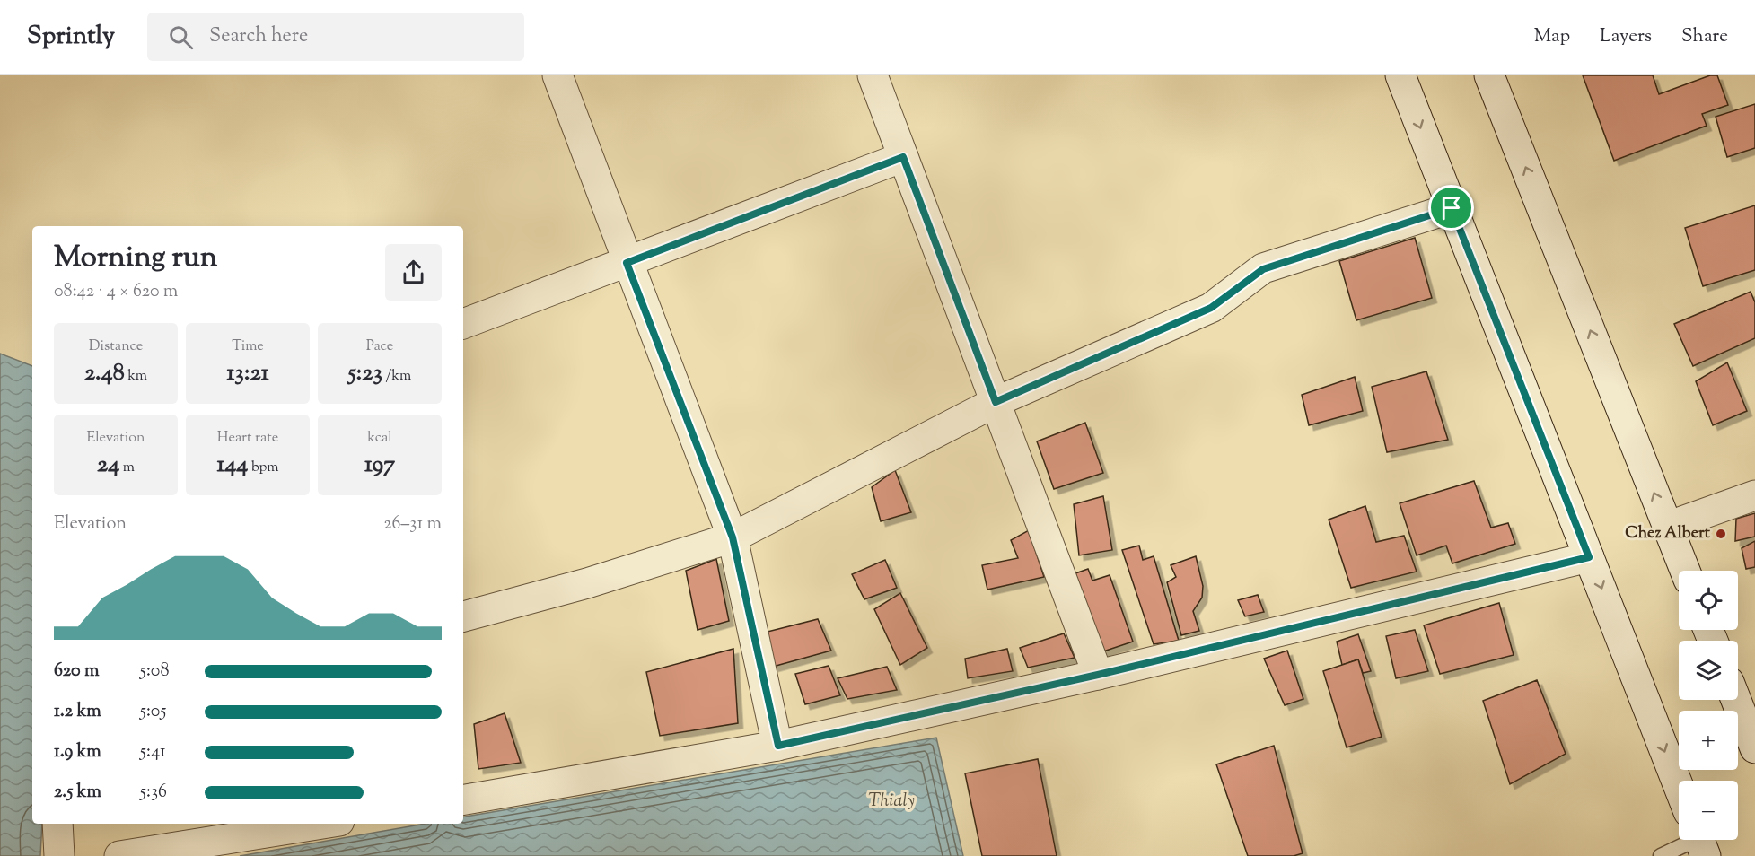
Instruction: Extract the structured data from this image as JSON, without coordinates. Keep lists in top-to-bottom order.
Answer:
{
  "water": ["Thialy"],
  "places": ["Chez Albert"],
  "page": {
    "header": "Sprintly",
    "search": "Search here",
    "nav": ["Map", "Layers", "Share"],
    "heading": ["Morning run", "08:42 · 4 × 620 m"],
    "stats": [
      ["Distance", "2.48 km"],
      ["Time", "13:21"],
      ["Pace", "5:23 /km"],
      ["Elevation", "24 m"],
      ["Heart rate", "144 bpm"],
      ["kcal", "197"]
    ],
    "chart": ["Elevation", "26–31 m"],
    "map_buttons": ["+", "−"],
    "list": [
      {
        "name": "620 m",
        "note": "5:08"
      },
      {
        "name": "1.2 km",
        "note": "5:05"
      },
      {
        "name": "1.9 km",
        "note": "5:41"
      },
      {
        "name": "2.5 km",
        "note": "5:36"
      }
    ]
  }
}
